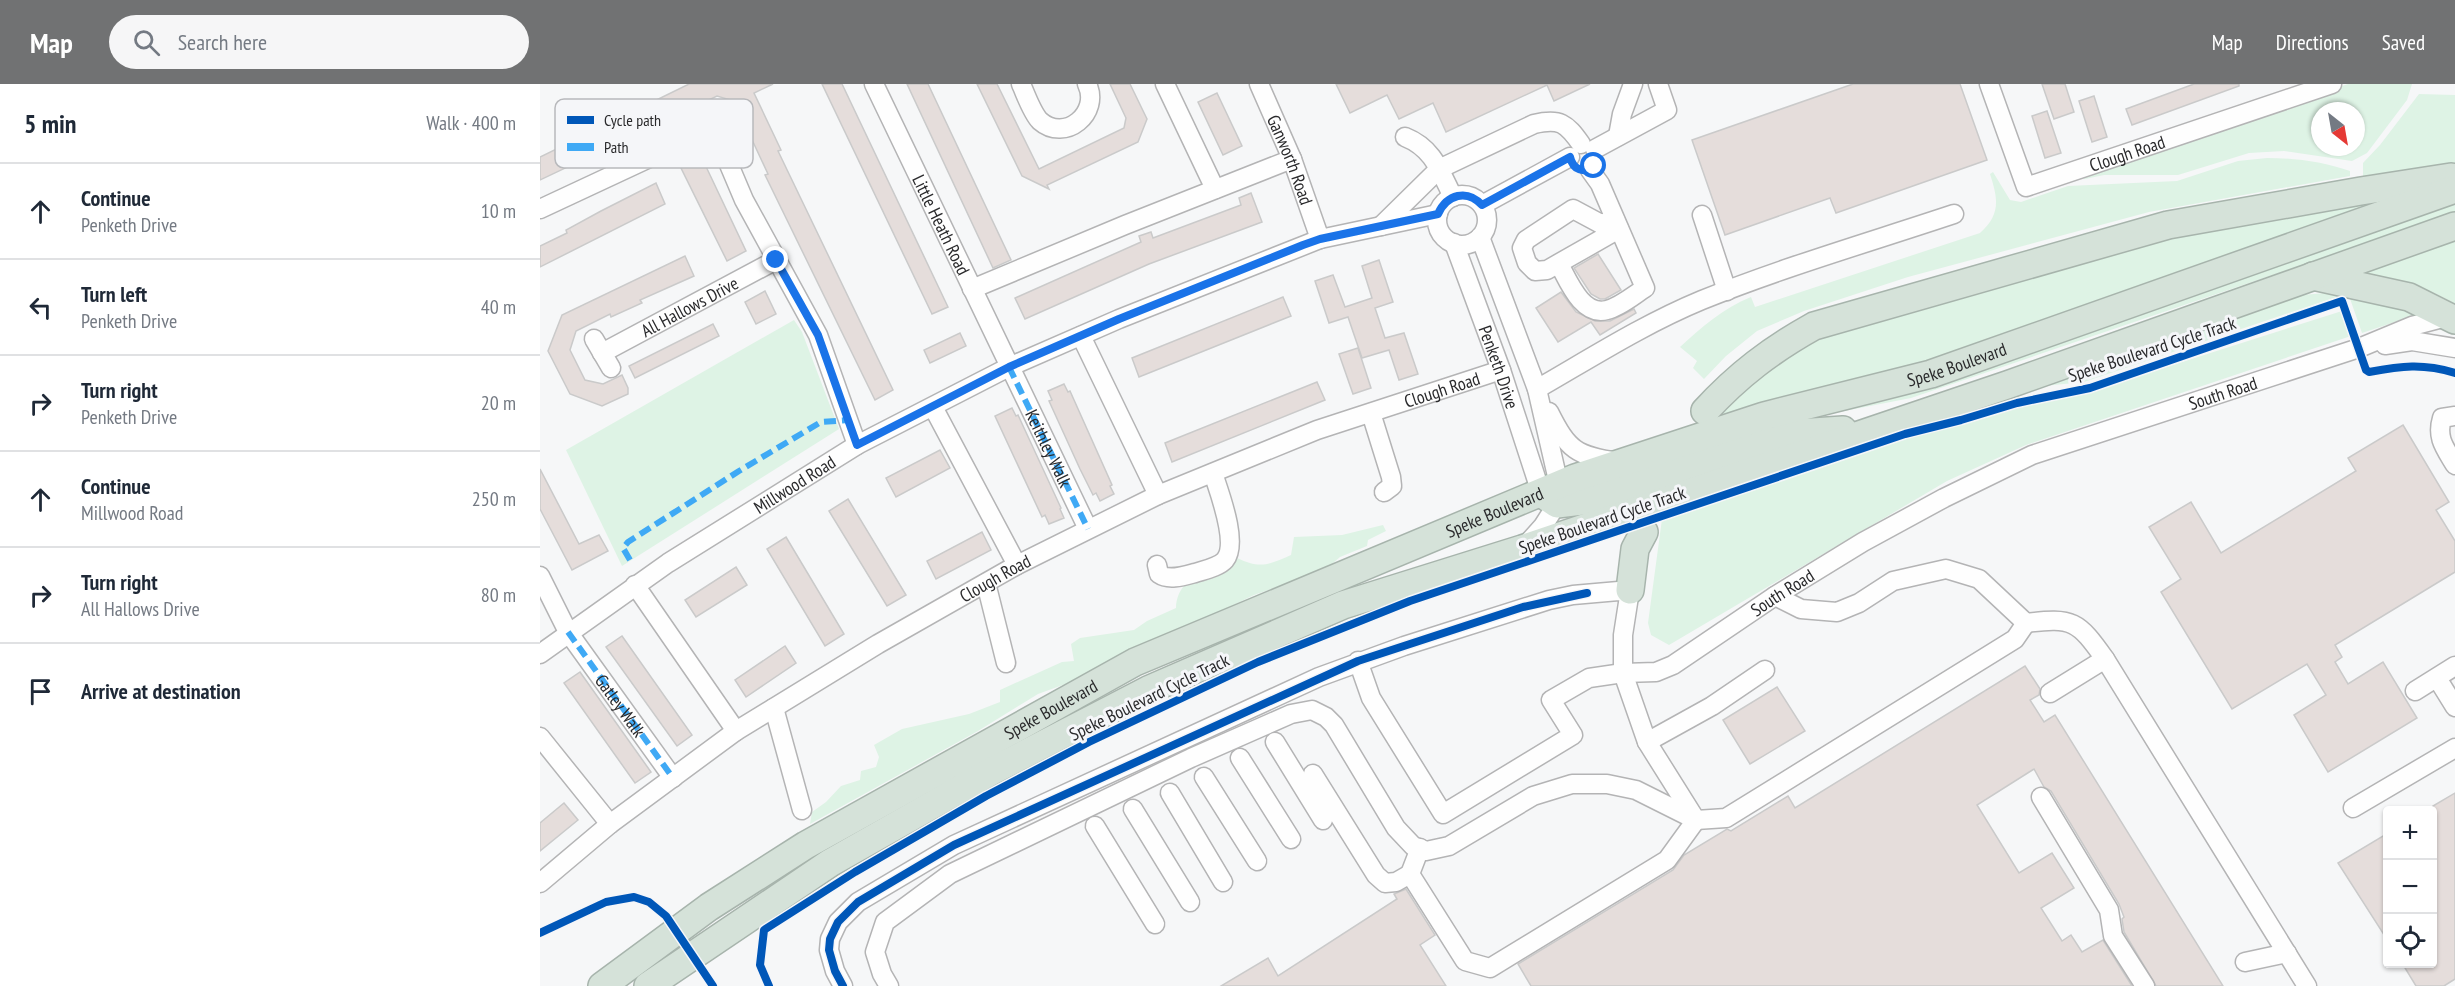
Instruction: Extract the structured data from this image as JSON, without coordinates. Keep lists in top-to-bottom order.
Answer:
{
  "streets": {
    "highway": ["Speke Boulevard"],
    "street": [
      "Clough Road",
      "Ganworth Road",
      "Little Heath Road",
      "All Hallows Drive",
      "Penketh Drive",
      "South Road",
      "Keithley Walk",
      "Millwood Road",
      "Gatley Walk"
    ],
    "cycle path": ["Speke Boulevard Cycle Track"]
  },
  "crossings": [
    ["Clough Road", "Penketh Drive"],
    ["Clough Road", "Keithley Walk"],
    ["Clough Road", "Gatley Walk"],
    ["Ganworth Road", "Millwood Road"],
    ["Little Heath Road", "Keithley Walk"],
    ["Little Heath Road", "Millwood Road"],
    ["Speke Boulevard", "Penketh Drive"],
    ["Penketh Drive", "Millwood Road"],
    ["Keithley Walk", "Millwood Road"],
    ["Millwood Road", "Gatley Walk"]
  ],
  "legend": ["Cycle path", "Path"],
  "north": "bottom right",
  "page": {
    "header": "Map",
    "search": "Search here",
    "nav": ["Map", "Directions", "Saved"],
    "heading": ["5 min", "Walk · 400 m"],
    "list": [
      ["Continue", "Penketh Drive", "10 m"],
      ["Turn left", "Penketh Drive", "40 m"],
      ["Turn right", "Penketh Drive", "20 m"],
      ["Continue", "Millwood Road", "250 m"],
      ["Turn right", "All Hallows Drive", "80 m"],
      "Arrive at destination"
    ],
    "map_buttons": ["+", "−"]
  }
}
